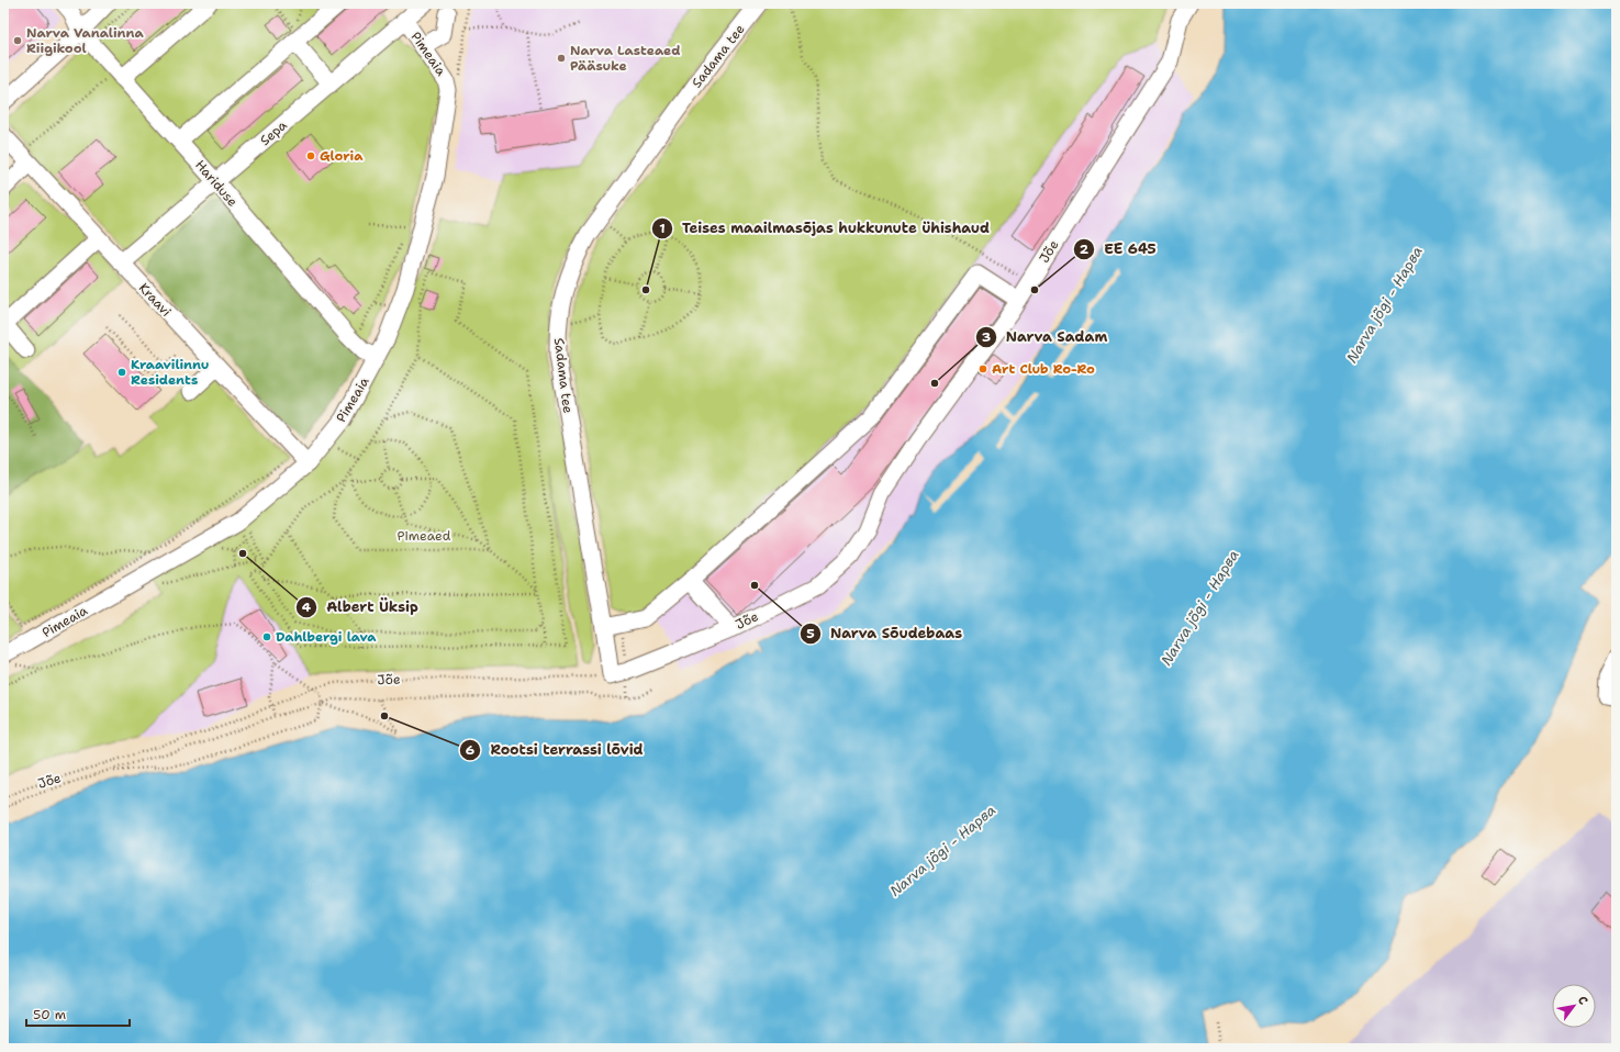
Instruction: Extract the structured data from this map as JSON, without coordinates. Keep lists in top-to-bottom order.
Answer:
{
  "streets": {
    "street": [
      "Pimeaia",
      "Sadama tee",
      "Sepa",
      "Hariduse",
      "Jõe",
      "Kraavi"
    ]
  },
  "crossings": [
    ["Pimeaia", "Sepa"],
    ["Pimeaia", "Hariduse"],
    ["Pimeaia", "Kraavi"],
    ["Sadama tee", "Jõe"],
    ["Sepa", "Hariduse"],
    ["Sepa", "Kraavi"]
  ],
  "water": ["Narva jõgi - Нарва"],
  "parks": ["Pimeaed"],
  "places": [
    "Narva Vanalinna Riigikool",
    "Narva Lasteaed Pääsuke",
    "Gloria",
    "Teises maailmasõjas hukkunute ühishaud",
    "EE 645",
    "Art Club Ro-Ro",
    "Kraavilinnu Residents",
    "Narva Sadam",
    "Albert Üksip",
    "Narva Sõudebaas",
    "Dahlbergi lava",
    "Rootsi terrassi lõvid"
  ],
  "scale_bar": "50 m",
  "north": "top right"
}
